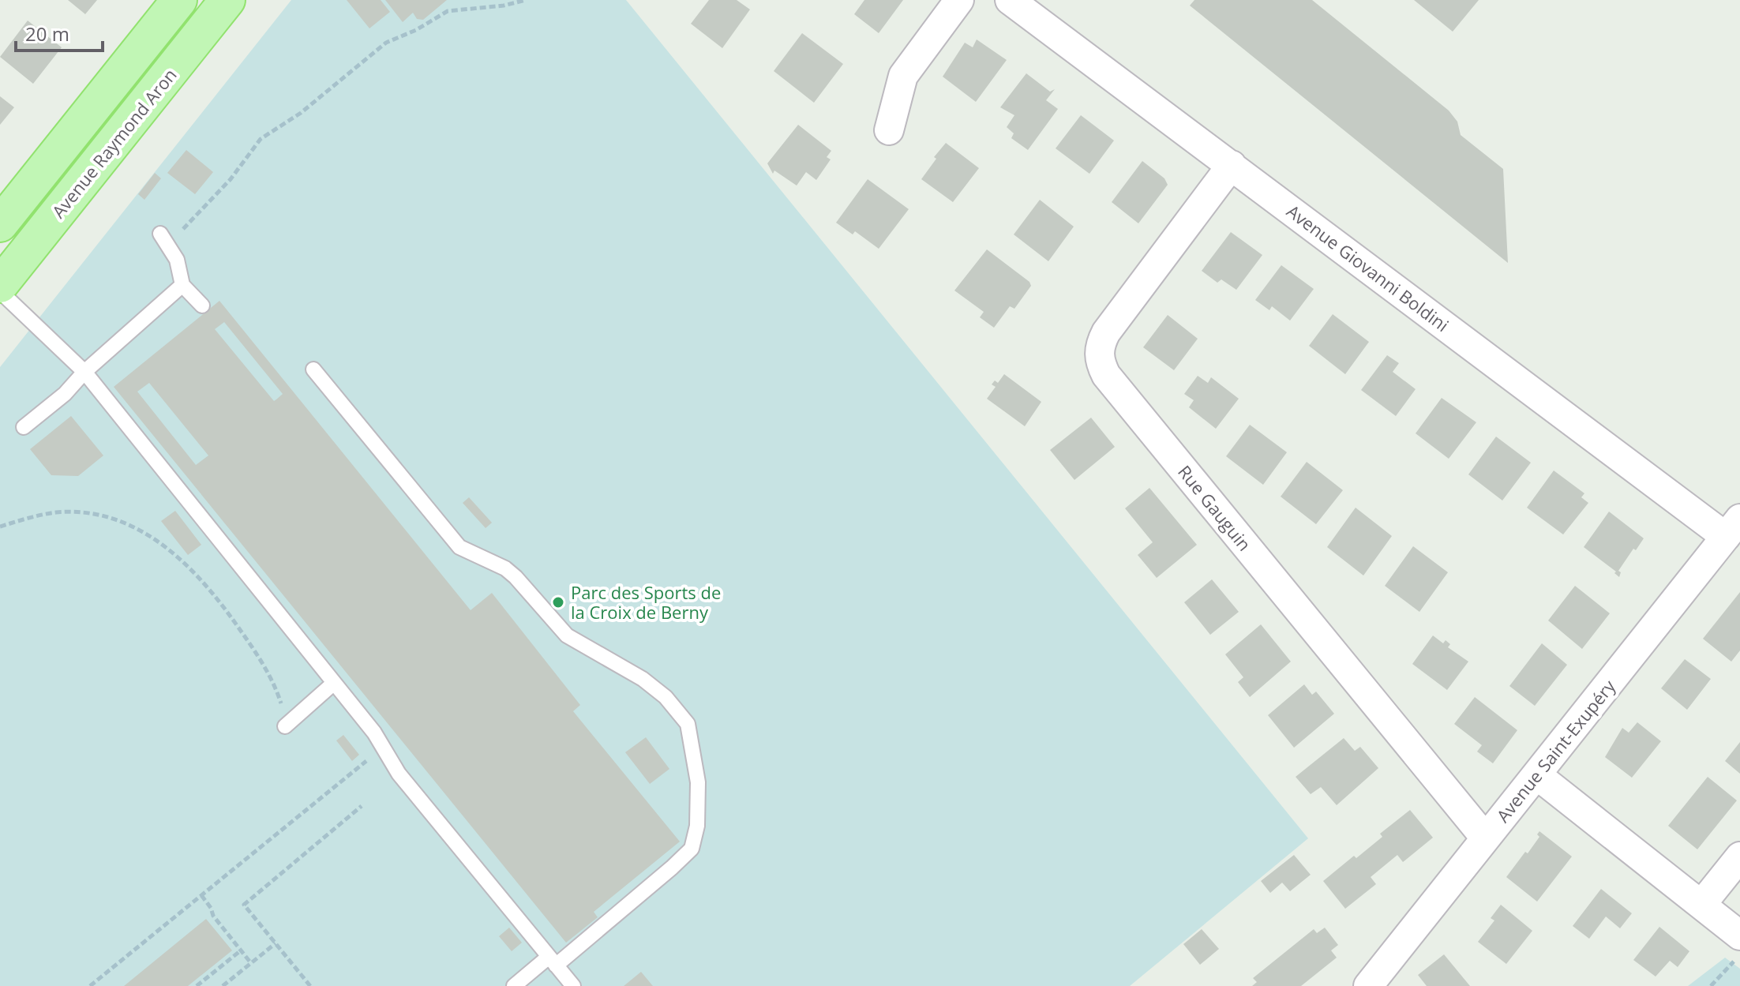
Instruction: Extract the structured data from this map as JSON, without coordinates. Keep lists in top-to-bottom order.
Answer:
{
  "streets": {
    "main road": ["Avenue Raymond Aron"],
    "street": ["Avenue Giovanni Boldini", "Rue Gauguin", "Avenue Saint-Exupéry"]
  },
  "crossings": [
    ["Avenue Giovanni Boldini", "Rue Gauguin"],
    ["Avenue Giovanni Boldini", "Avenue Saint-Exupéry"],
    ["Rue Gauguin", "Avenue Saint-Exupéry"]
  ],
  "places": ["Parc des Sports de la Croix de Berny"],
  "scale_bar": "20 m"
}
